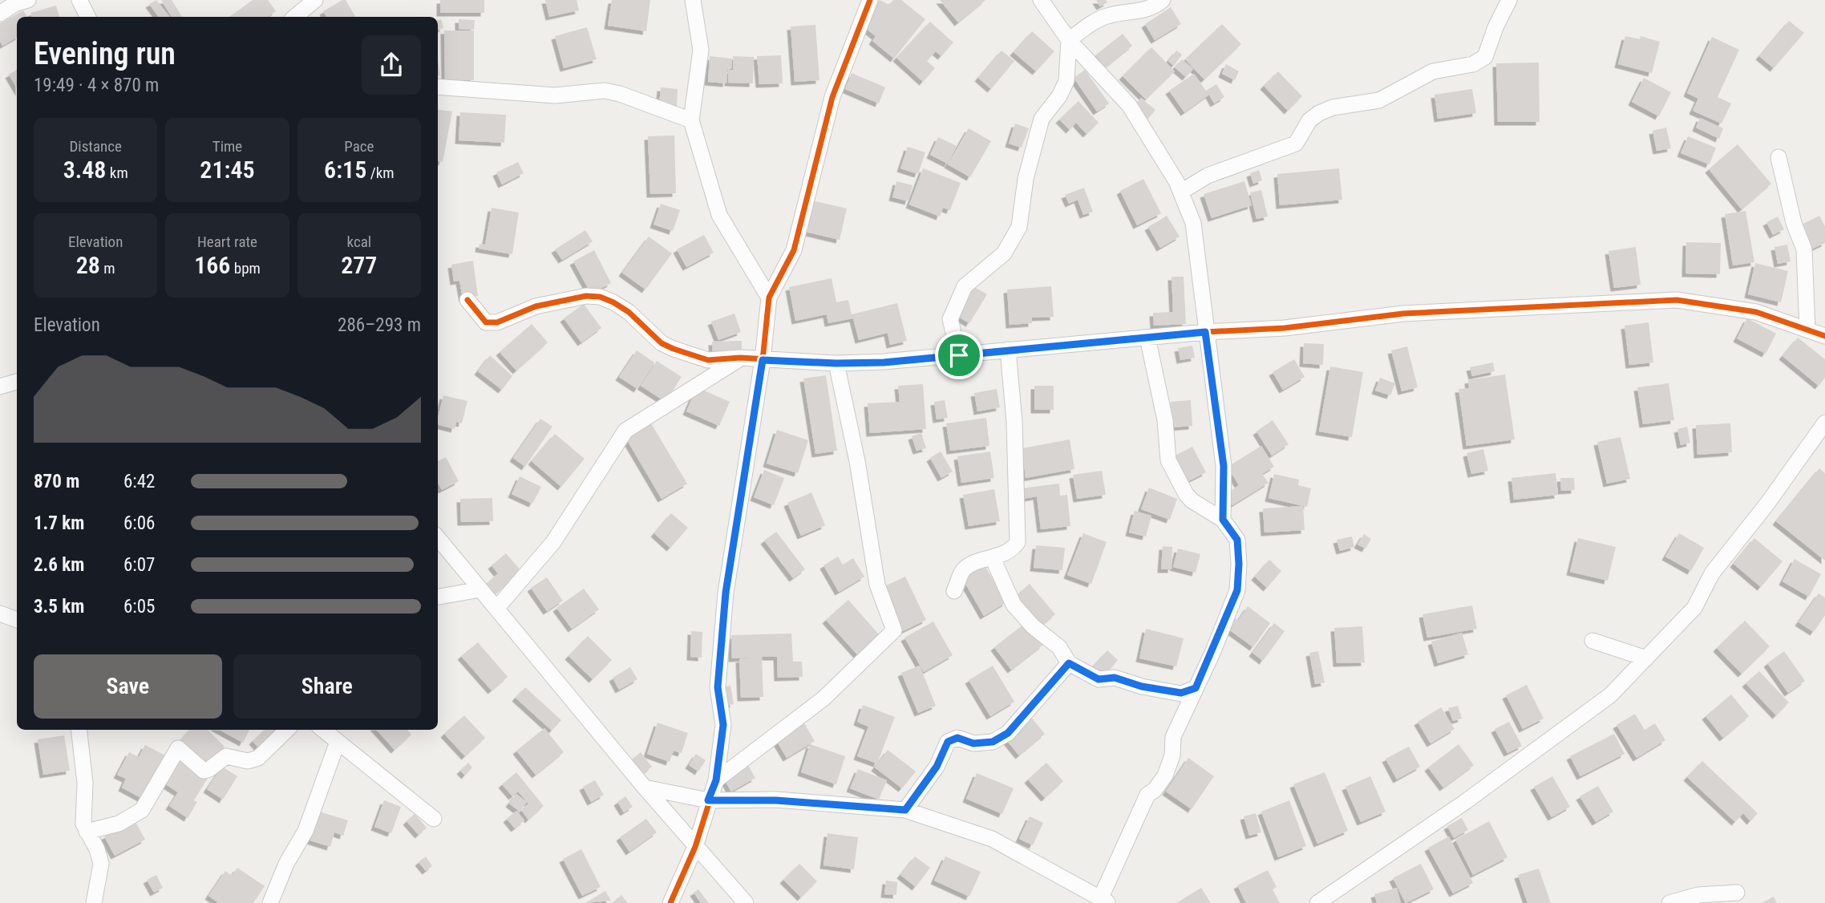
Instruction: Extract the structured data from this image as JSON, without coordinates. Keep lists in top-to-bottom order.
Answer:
{
  "page": {
    "heading": ["Evening run", "19:49 · 4 × 870 m"],
    "stats": [
      ["Distance", "3.48 km"],
      ["Time", "21:45"],
      ["Pace", "6:15 /km"],
      ["Elevation", "28 m"],
      ["Heart rate", "166 bpm"],
      ["kcal", "277"]
    ],
    "chart": ["Elevation", "286–293 m"],
    "list": [
      {
        "name": "870 m",
        "note": "6:42"
      },
      {
        "name": "1.7 km",
        "note": "6:06"
      },
      {
        "name": "2.6 km",
        "note": "6:07"
      },
      {
        "name": "3.5 km",
        "note": "6:05"
      }
    ],
    "buttons": ["Save", "Share"]
  }
}
